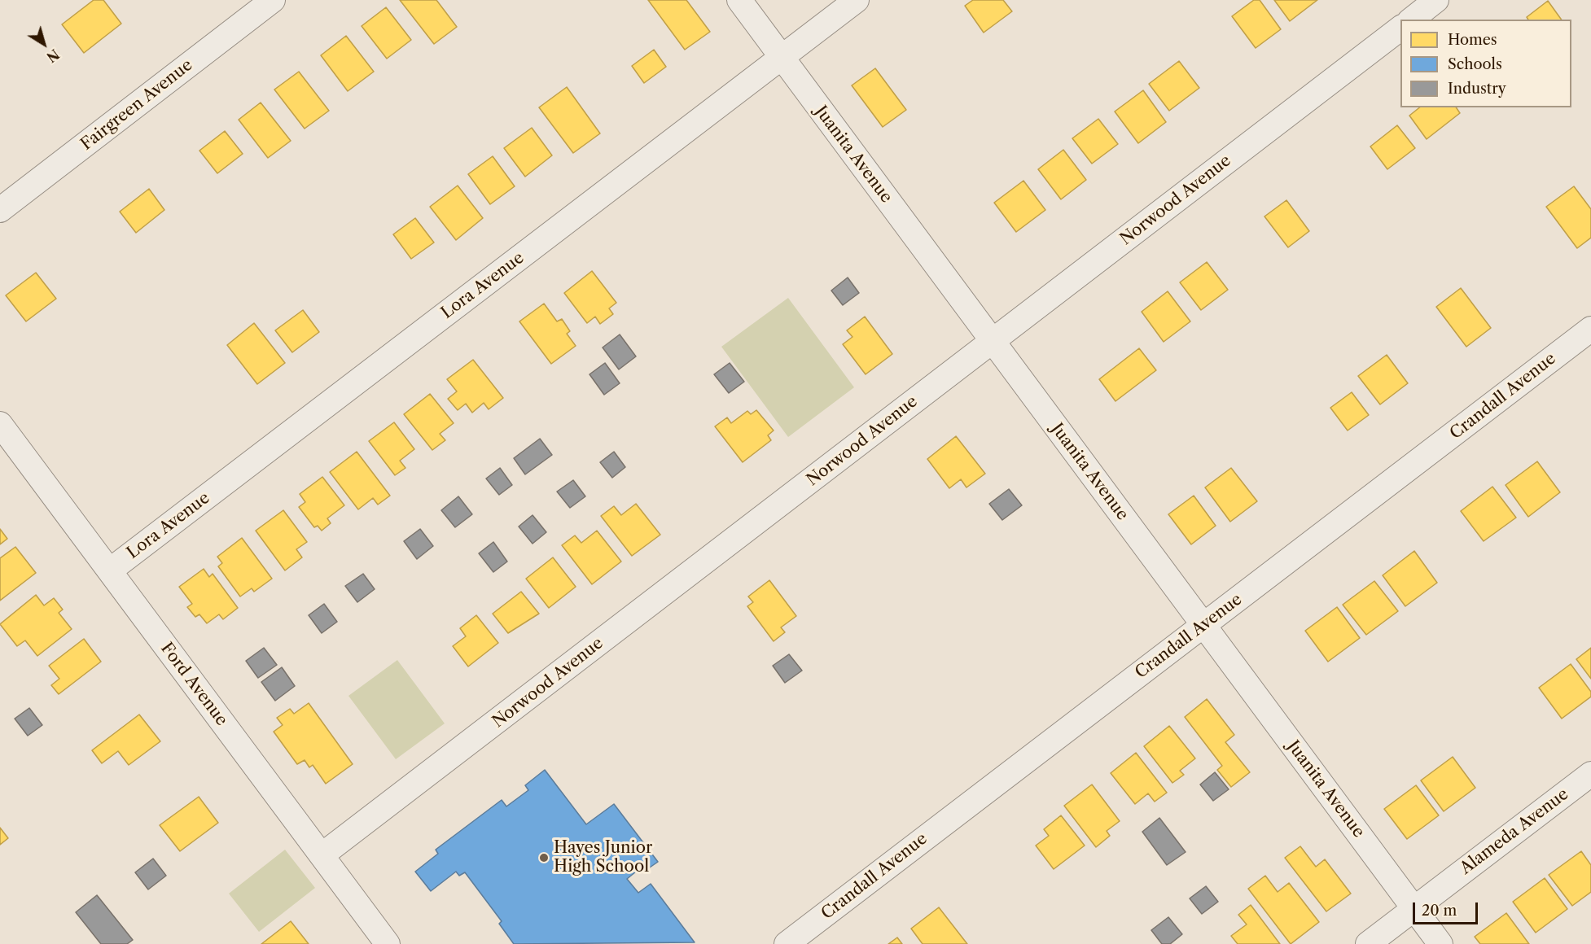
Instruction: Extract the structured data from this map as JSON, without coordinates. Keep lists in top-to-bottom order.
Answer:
{
  "streets": {
    "street": [
      "Fairgreen Avenue",
      "Juanita Avenue",
      "Norwood Avenue",
      "Lora Avenue",
      "Crandall Avenue",
      "Ford Avenue",
      "Alameda Avenue"
    ]
  },
  "crossings": [
    ["Juanita Avenue", "Norwood Avenue"],
    ["Juanita Avenue", "Lora Avenue"],
    ["Juanita Avenue", "Crandall Avenue"],
    ["Juanita Avenue", "Alameda Avenue"],
    ["Norwood Avenue", "Ford Avenue"],
    ["Lora Avenue", "Ford Avenue"]
  ],
  "places": ["Hayes Junior High School"],
  "legend": ["Homes", "Schools", "Industry"],
  "scale_bar": "20 m",
  "north": "bottom right"
}
